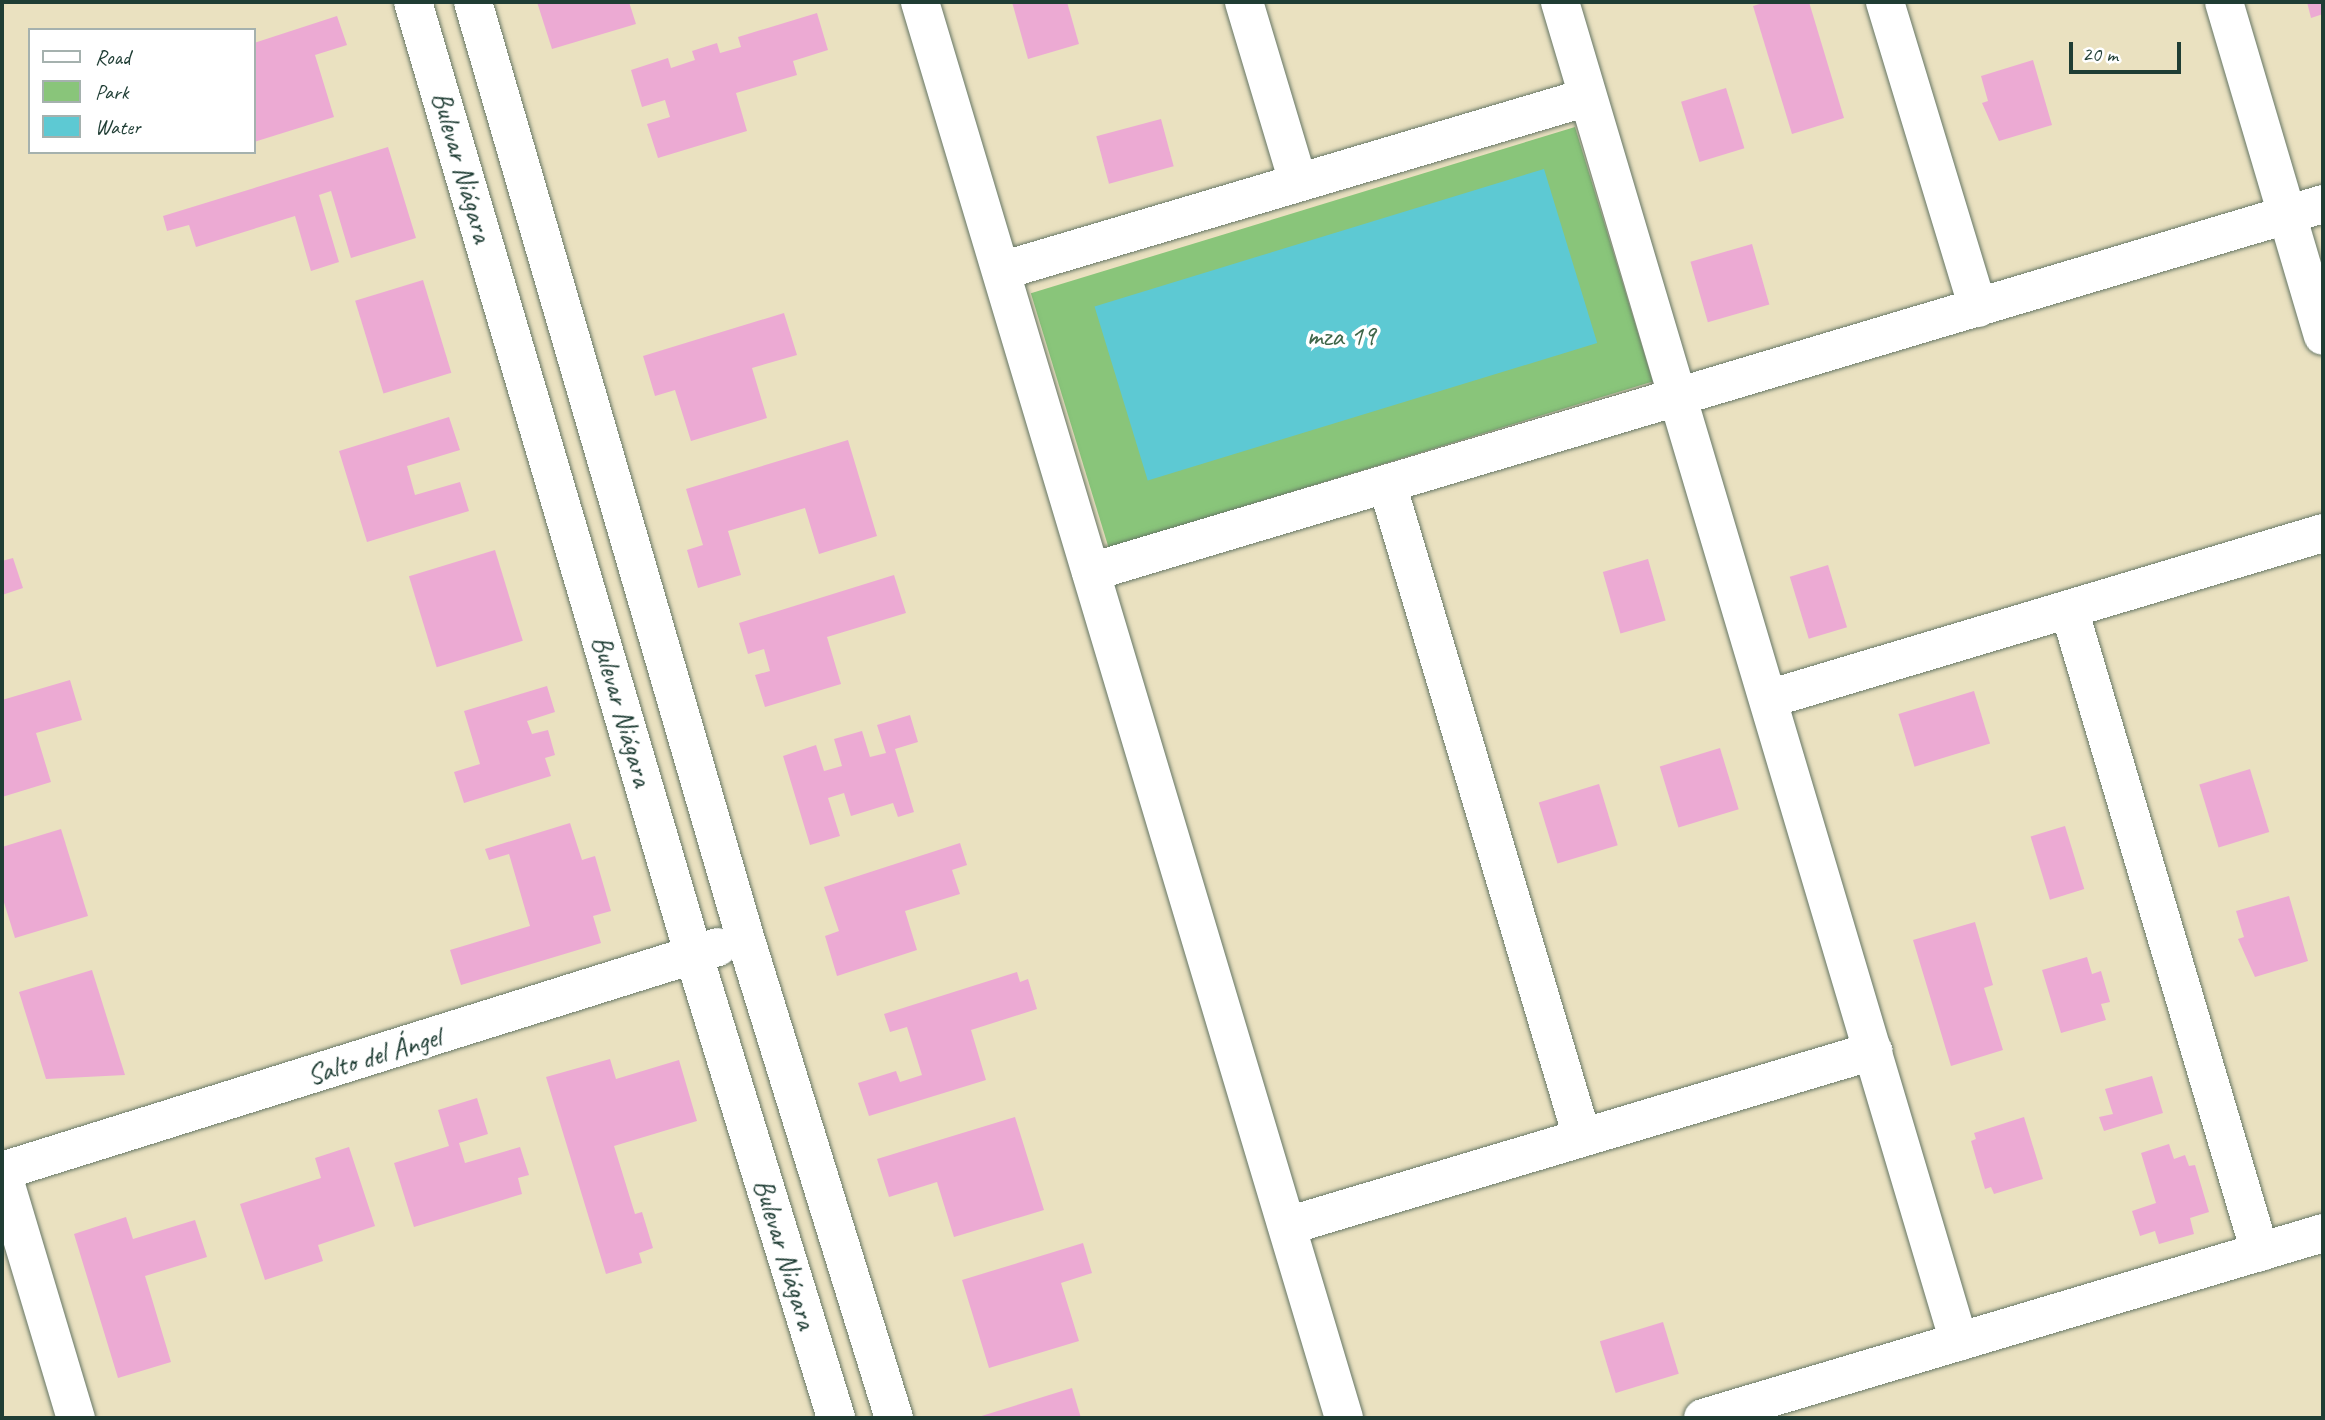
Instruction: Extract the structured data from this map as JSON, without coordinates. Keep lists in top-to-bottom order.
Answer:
{
  "streets": {
    "street": ["Bulevar Niágara", "Salto del Ángel"]
  },
  "crossings": [
    ["Bulevar Niágara", "Salto del Ángel"]
  ],
  "parks": ["mza 19"],
  "legend": ["Road", "Park", "Water"],
  "scale_bar": "20 m"
}
